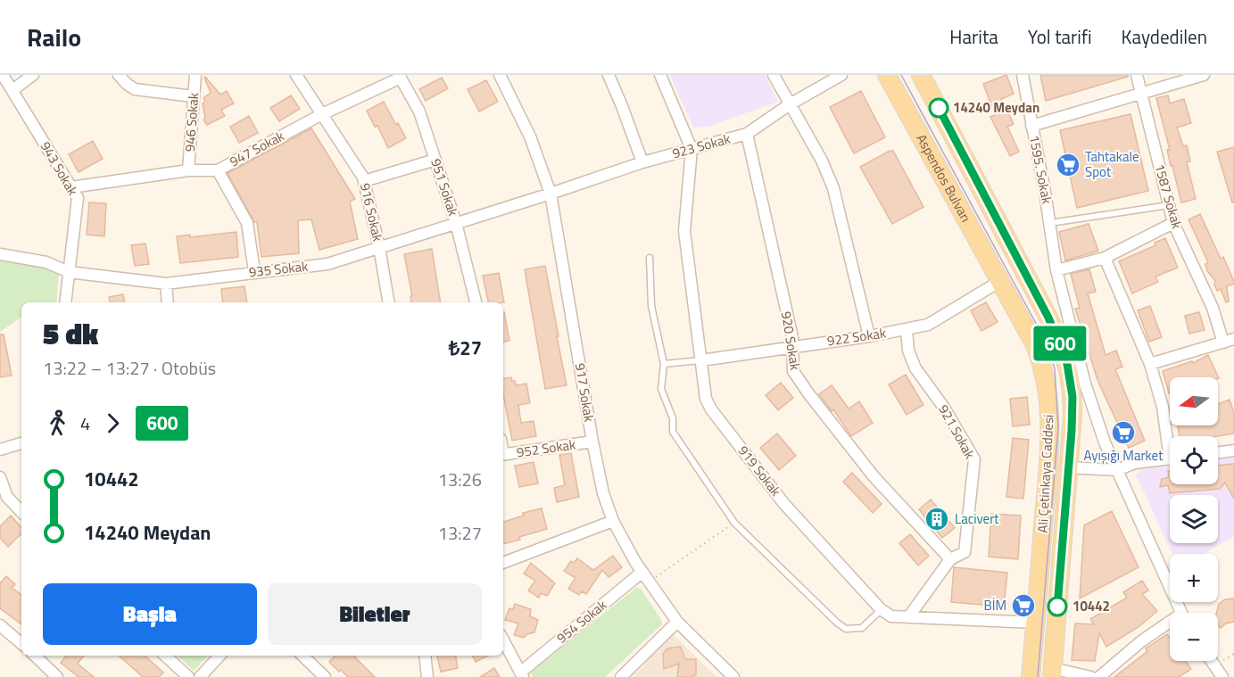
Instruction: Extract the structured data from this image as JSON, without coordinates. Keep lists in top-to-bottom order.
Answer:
{
  "streets": {
    "main road": ["Aspendos Bulvarı", "Ali Çetinkaya Caddesi"],
    "street": [
      "946 Sokak",
      "923 Sokak",
      "947 Sokak",
      "943 Sokak",
      "1595. Sokak",
      "951 Sokak",
      "1587 Sokak",
      "916 Sokak",
      "935 Sokak",
      "922 Sokak",
      "920 Sokak",
      "917 Sokak",
      "921 Sokak",
      "952 Sokak",
      "919 Sokak",
      "954 Sokak"
    ]
  },
  "crossings": [
    ["946 Sokak", "947 Sokak"],
    ["923 Sokak", "935 Sokak"],
    ["923 Sokak", "920 Sokak"],
    ["923 Sokak", "917 Sokak"],
    ["923 Sokak", "919 Sokak"],
    ["947 Sokak", "943 Sokak"],
    ["947 Sokak", "951 Sokak"],
    ["947 Sokak", "916 Sokak"],
    ["943 Sokak", "935 Sokak"],
    ["Aspendos Bulvarı", "922 Sokak"],
    ["Aspendos Bulvarı", "Ali Çetinkaya Caddesi"],
    ["951 Sokak", "935 Sokak"],
    ["916 Sokak", "935 Sokak"],
    ["935 Sokak", "917 Sokak"],
    ["922 Sokak", "920 Sokak"],
    ["922 Sokak", "921 Sokak"],
    ["922 Sokak", "919 Sokak"],
    ["922 Sokak", "Ali Çetinkaya Caddesi"],
    ["920 Sokak", "921 Sokak"],
    ["917 Sokak", "952 Sokak"],
    ["917 Sokak", "954 Sokak"],
    ["921 Sokak", "919 Sokak"],
    ["919 Sokak", "Ali Çetinkaya Caddesi"]
  ],
  "places": {
    "other": ["14240 Meydan", "10442"],
    "supermarket": ["Tahtakale Spot", "Ayışığı Market", "BİM"],
    "building": ["Lacivert"]
  },
  "lines": ["bus line 600"],
  "north": "left",
  "page": {
    "header": "Railo",
    "nav": ["Harita", "Yol tarifi", "Kaydedilen"],
    "on_map": "600",
    "heading": ["5 dk", "13:22 – 13:27 · Otobüs", "₺27"],
    "map_buttons": ["+", "−"],
    "legs": ["4", "600"],
    "list": [
      {
        "name": "10442",
        "value": "13:26"
      },
      {
        "name": "14240 Meydan",
        "value": "13:27"
      }
    ],
    "buttons": ["Başla", "Biletler"]
  }
}
